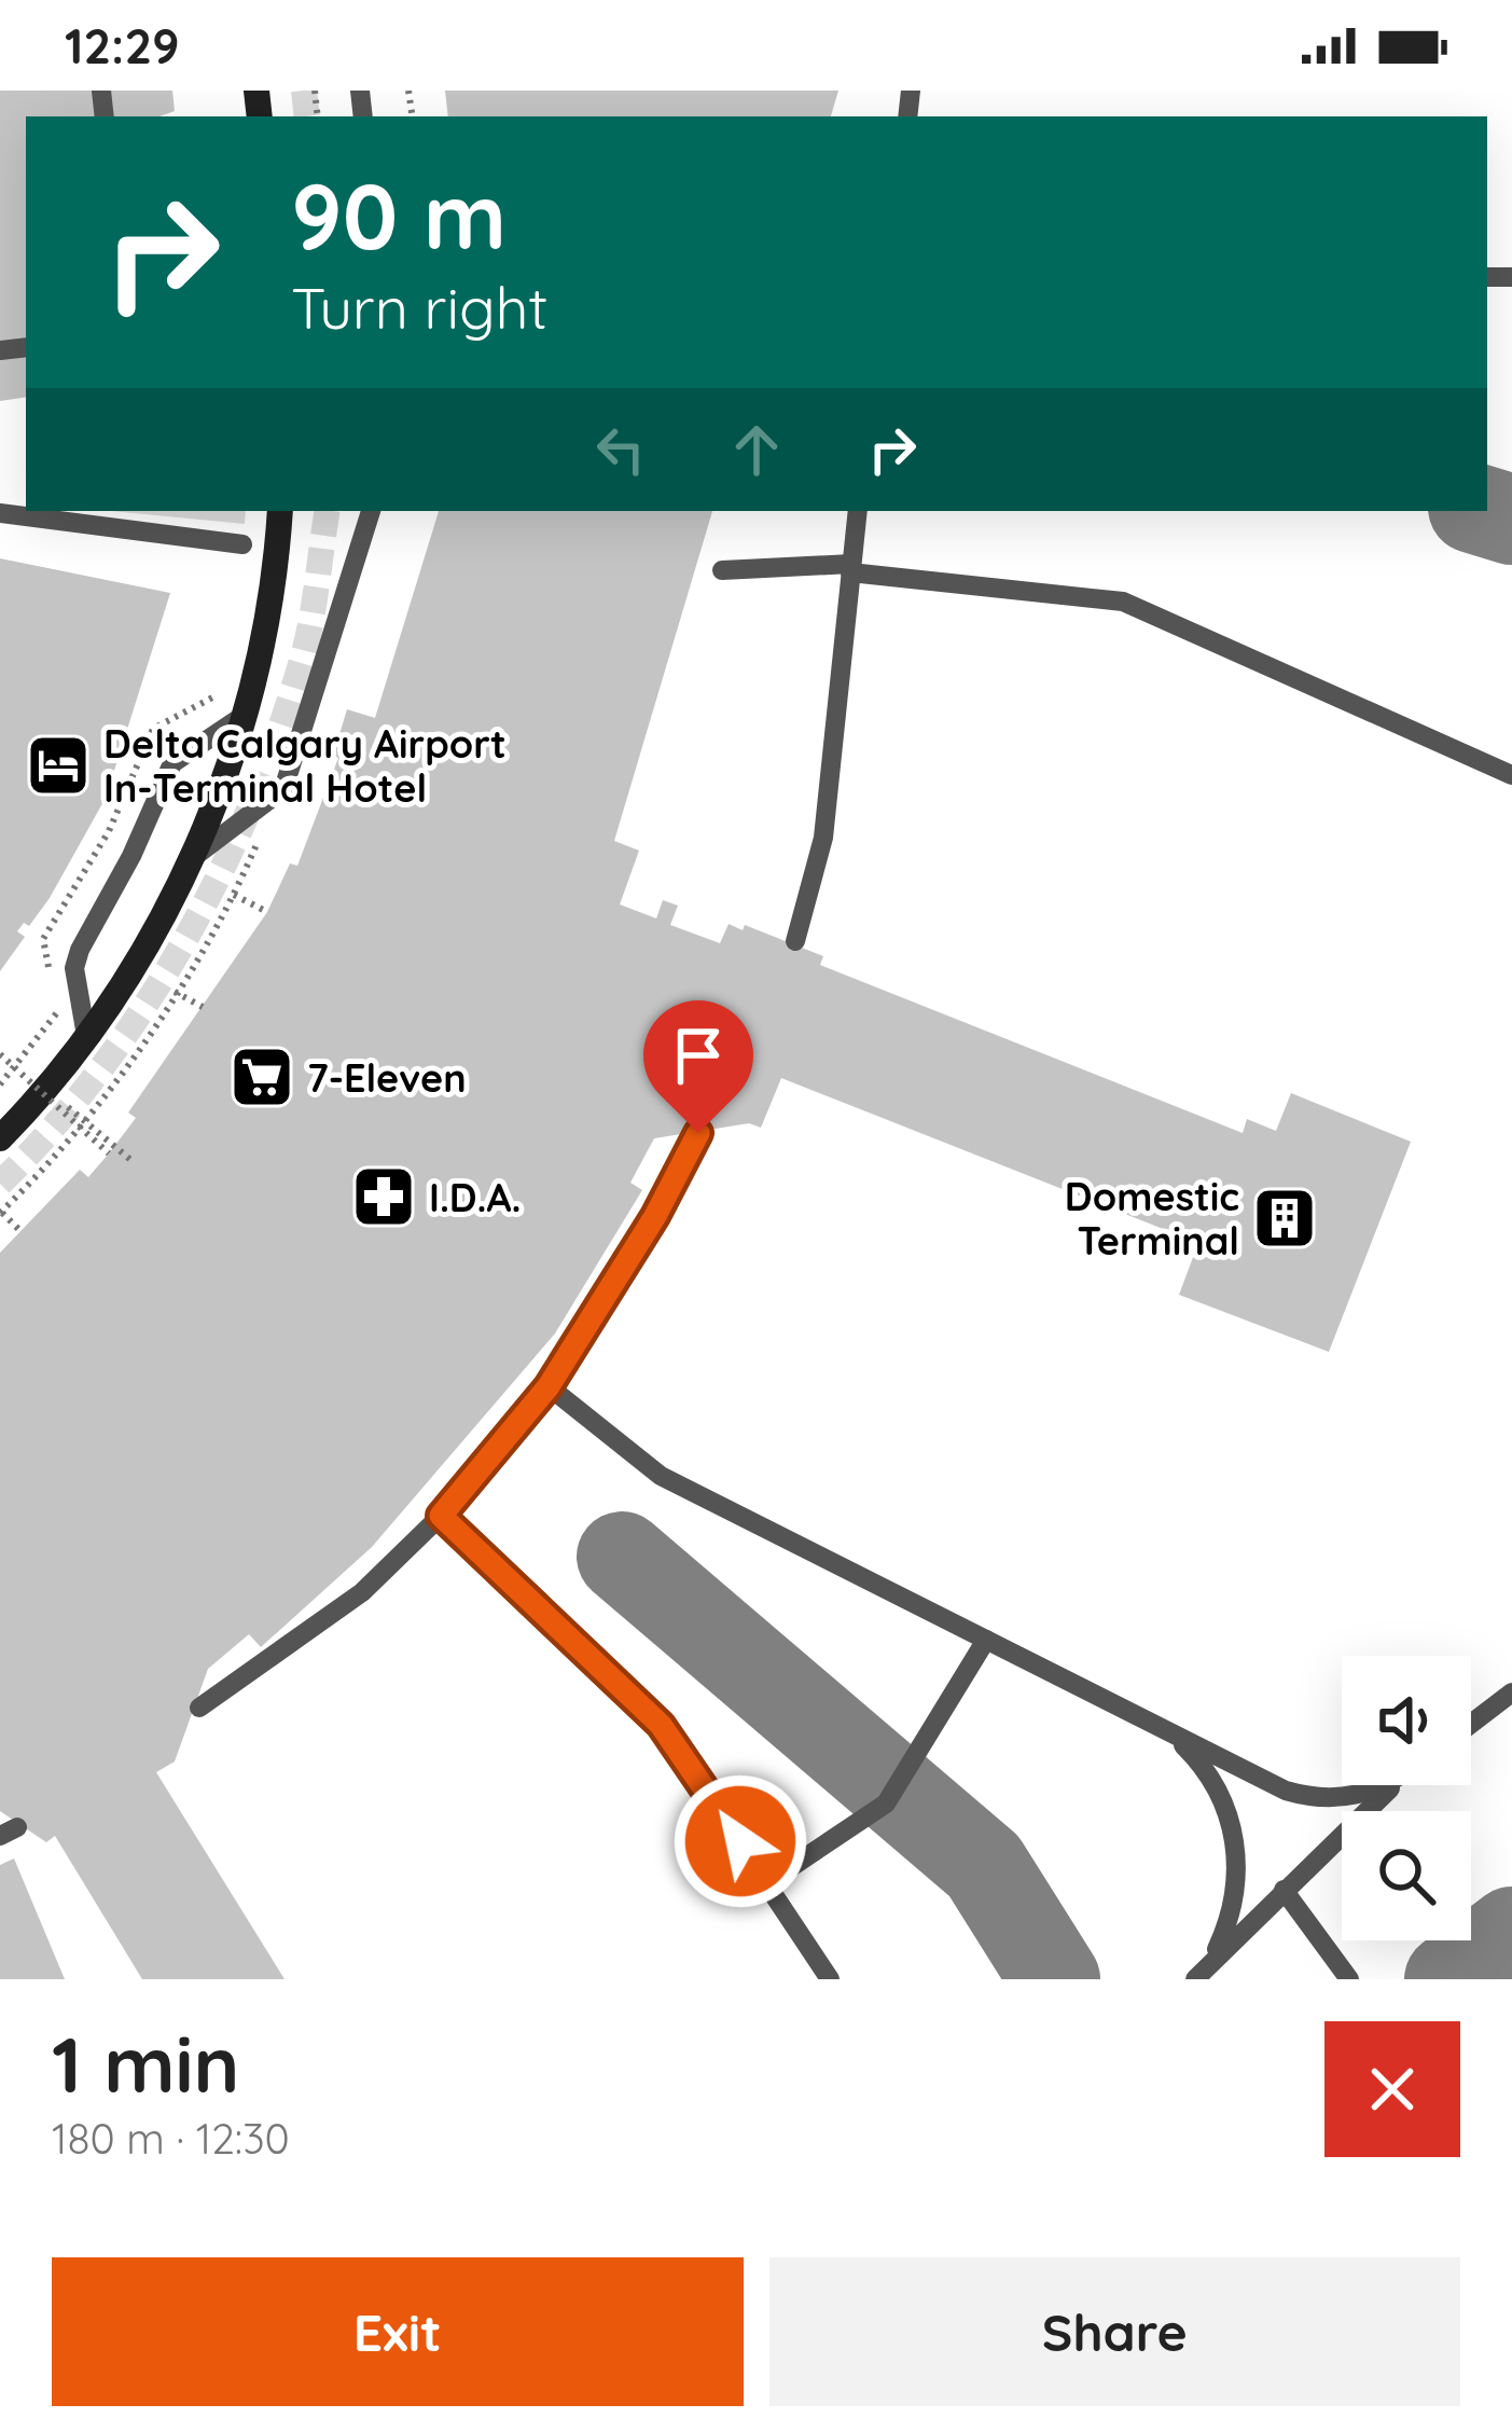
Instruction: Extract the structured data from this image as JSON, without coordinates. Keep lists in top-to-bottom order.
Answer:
{
  "places": {
    "hotel": ["Delta Calgary Airport In-Terminal Hotel"],
    "supermarket": ["7-Eleven"],
    "pharmacy": ["I.D.A."],
    "building": ["Domestic Terminal"]
  },
  "page": {
    "status": "12:29",
    "turn": ["90 m", "Turn right"],
    "heading": ["1 min", "180 m · 12:30"],
    "buttons": ["Exit", "Share"]
  }
}
